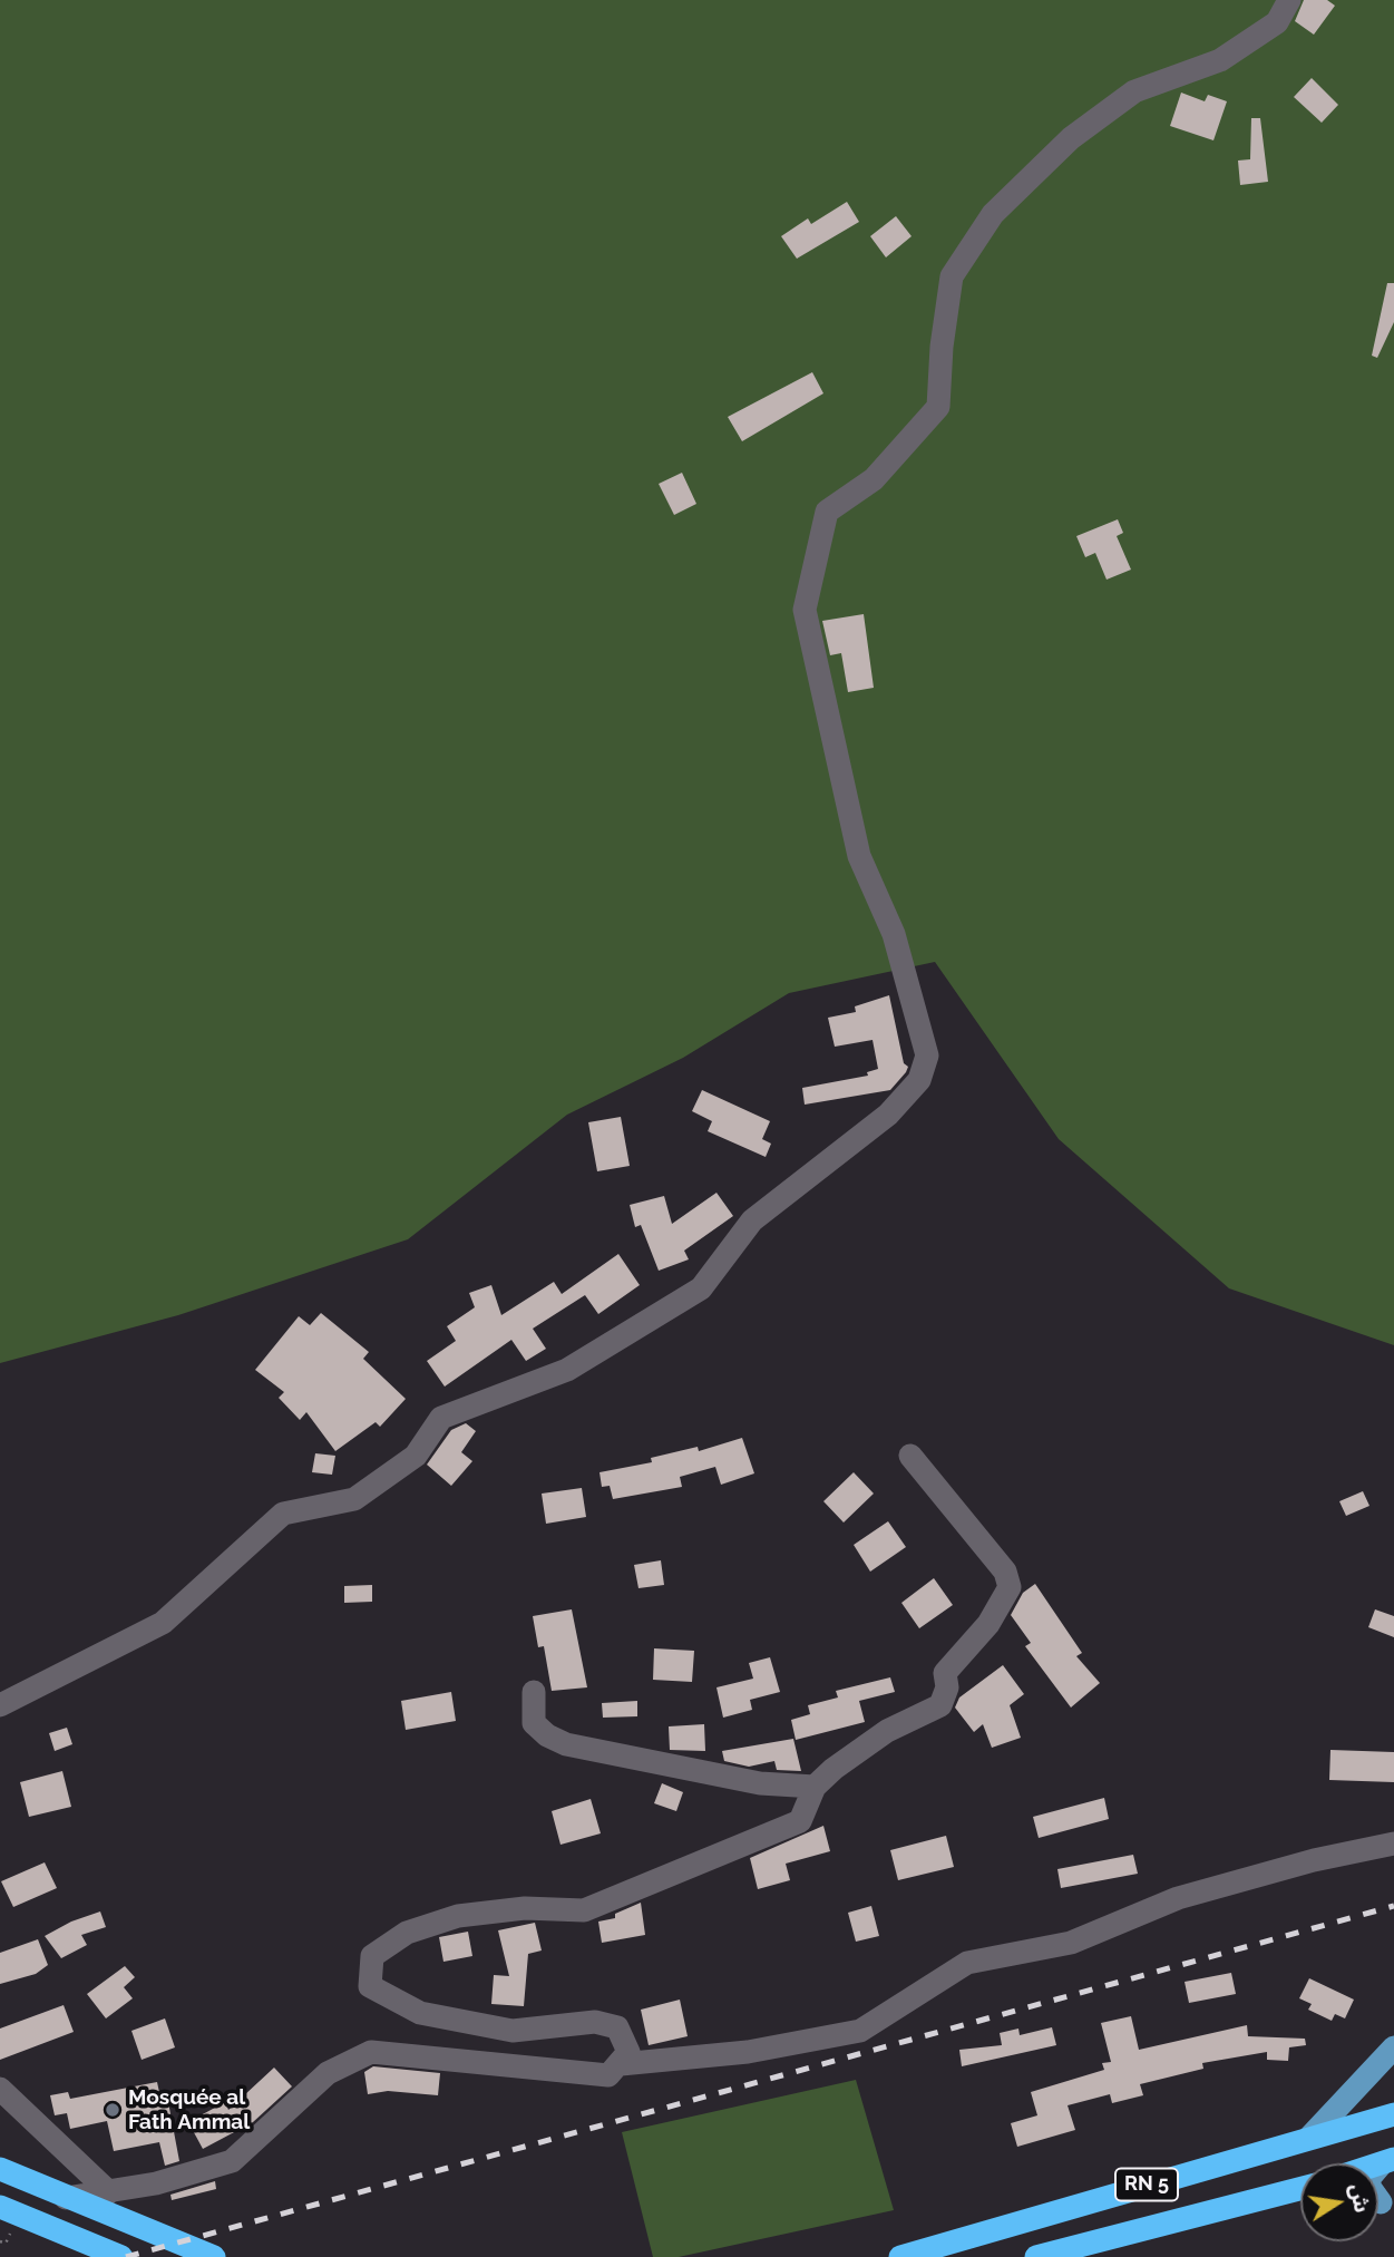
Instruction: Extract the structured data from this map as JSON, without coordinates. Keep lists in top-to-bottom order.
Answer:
{
  "streets": {
    "highway": ["RN 5"]
  },
  "places": ["Mosquée al Fath Ammal"],
  "north": "right"
}
